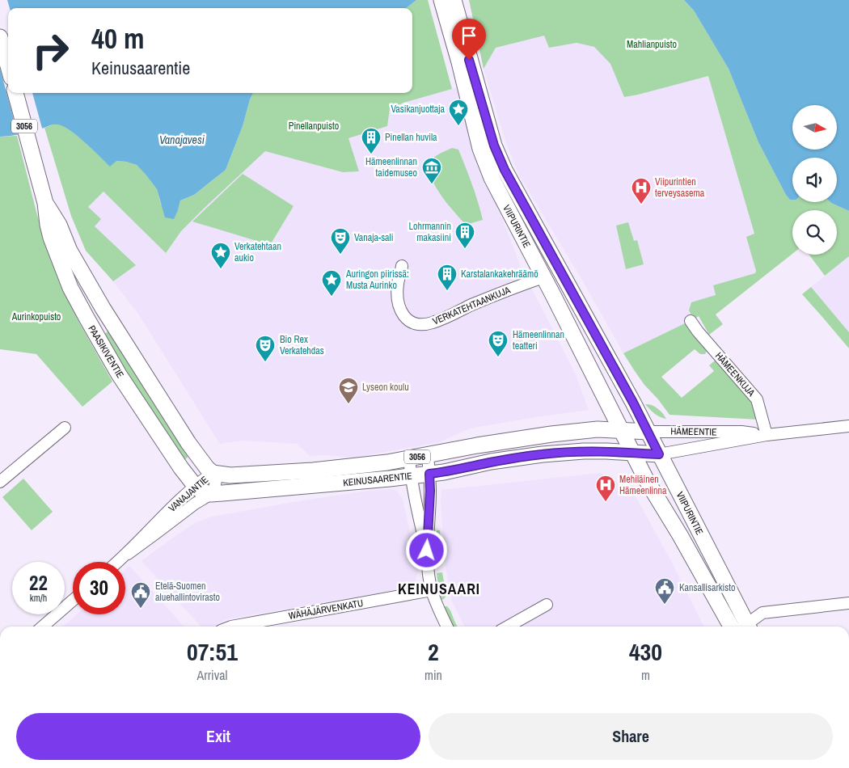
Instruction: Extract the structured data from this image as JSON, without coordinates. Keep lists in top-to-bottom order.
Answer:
{
  "streets": {
    "main road": [
      "3056",
      "VIIPURINTIE",
      "PAASIKIVENTIE",
      "HÄMEENTIE",
      "KEINUSAARENTIE"
    ],
    "street": [
      "VERKATEHTAANKUJA",
      "HÄMEENKUJA",
      "VANAJANTIE",
      "WÄHÄJÄRVENKATU"
    ]
  },
  "crossings": [
    ["3056", "PAASIKIVENTIE"],
    ["3056", "KEINUSAARENTIE"],
    ["3056", "VANAJANTIE"],
    ["VIIPURINTIE", "VERKATEHTAANKUJA"],
    ["VIIPURINTIE", "HÄMEENTIE"],
    ["VIIPURINTIE", "KEINUSAARENTIE"],
    ["PAASIKIVENTIE", "KEINUSAARENTIE"],
    ["PAASIKIVENTIE", "VANAJANTIE"],
    ["HÄMEENKUJA", "HÄMEENTIE"],
    ["HÄMEENTIE", "KEINUSAARENTIE"],
    ["KEINUSAARENTIE", "VANAJANTIE"]
  ],
  "districts": ["KEINUSAARI"],
  "water": ["Vanajavesi"],
  "parks": ["Mahlianpuisto", "Pinellanpuisto", "Aurinkopuisto"],
  "places": {
    "place": ["Vasikanjuottaja", "Verkatehtaan aukio", "Auringon piirissä: Musta Aurinko"],
    "building": ["Pinellan huvila", "Lohrmannin makasiini", "Karstalankakehräämö"],
    "museum": ["Hämeenlinnan taidemuseo"],
    "hospital": ["Viipurintien terveysasema", "Mehiläinen Hämeenlinna"],
    "theatre": ["Vanaja-sali", "Hämeenlinnan teatteri", "Bio Rex Verkatehdas"],
    "school or university": ["Lyseon koulu"],
    "public building": ["Kansallisarkisto", "Etelä-Suomen aluehallintovirasto"]
  },
  "north": "right",
  "page": {
    "turn": ["40 m", "Keinusaarentie"],
    "speed": "22 km/h",
    "limit": "30",
    "eta": [
      "07:51",
      "Arrival",
      "2",
      "min",
      "430",
      "m"
    ],
    "buttons": ["Exit", "Share"]
  }
}
